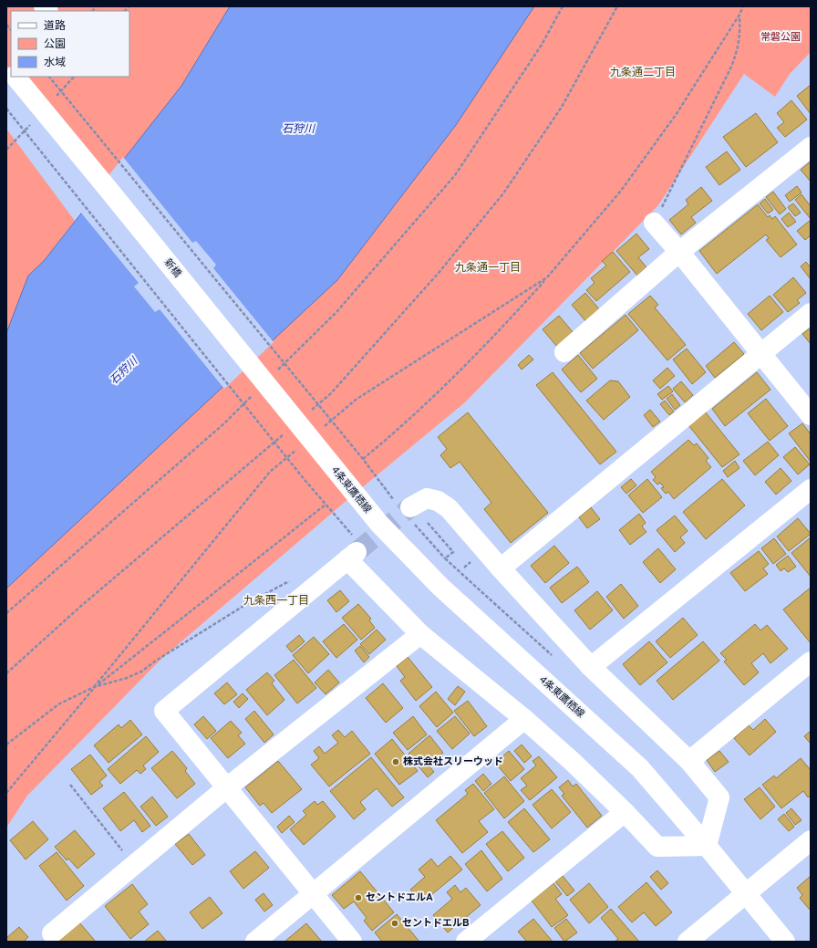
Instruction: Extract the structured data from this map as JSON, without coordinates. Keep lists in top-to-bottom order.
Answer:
{
  "streets": {
    "street": ["新橋", "4条東鷹栖線"]
  },
  "crossings": [
    ["新橋", "4条東鷹栖線"]
  ],
  "districts": ["九条通二丁目", "九条通一丁目", "九条西一丁目"],
  "water": ["石狩川"],
  "parks": ["常磐公園"],
  "places": ["株式会社スリーウッド", "セントドエルA", "セントドエルB"],
  "legend": ["道路", "公園", "水域"]
}
